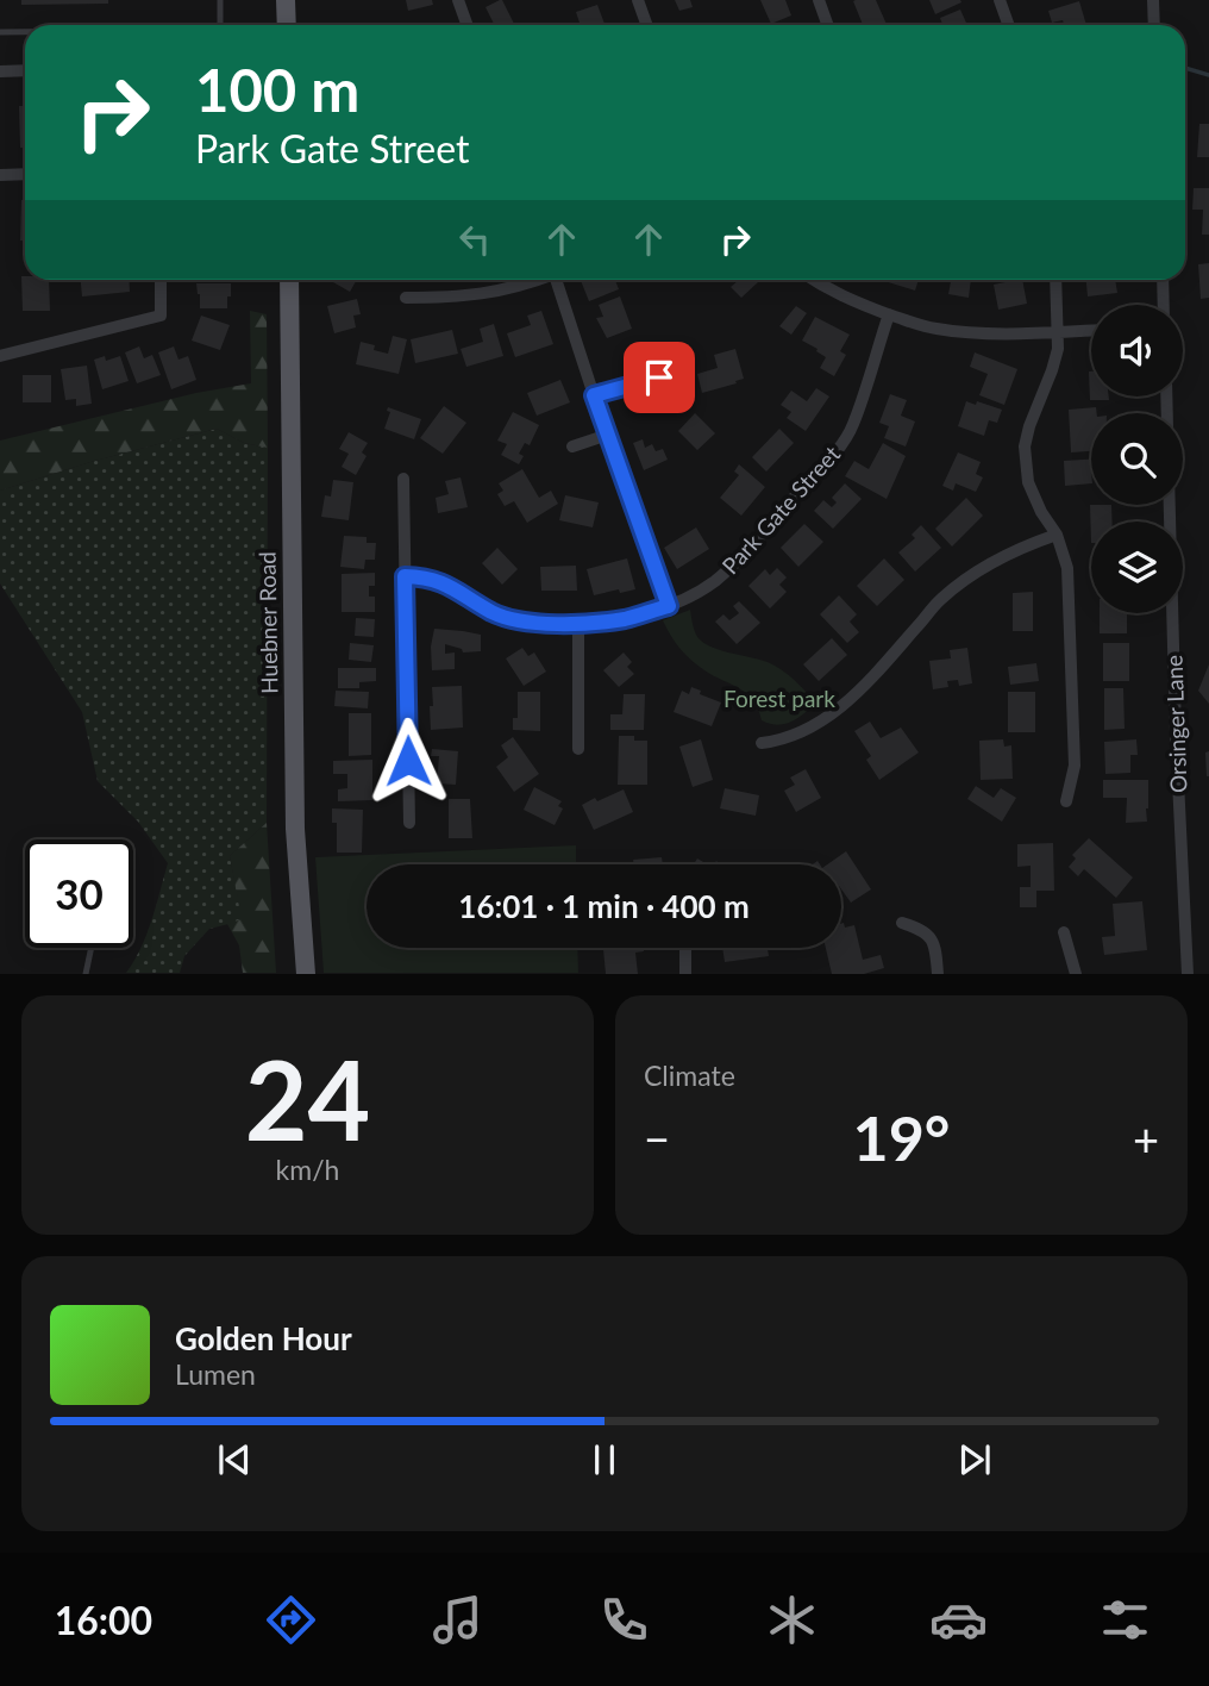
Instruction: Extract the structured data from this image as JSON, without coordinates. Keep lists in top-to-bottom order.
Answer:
{
  "streets": {
    "main road": ["Huebner Road"],
    "street": ["Park Gate Street", "Orsinger Lane"]
  },
  "parks": ["Forest park"],
  "page": {
    "turn": ["100 m", "Park Gate Street"],
    "limit": "30",
    "trip": "16:01 · 1 min · 400 m",
    "tile": [
      ["24", "km/h"],
      "Climate"
    ],
    "heat": ["−", "19°", "+"],
    "song": ["Golden Hour", "Lumen"],
    "tabs": "16:00"
  }
}
